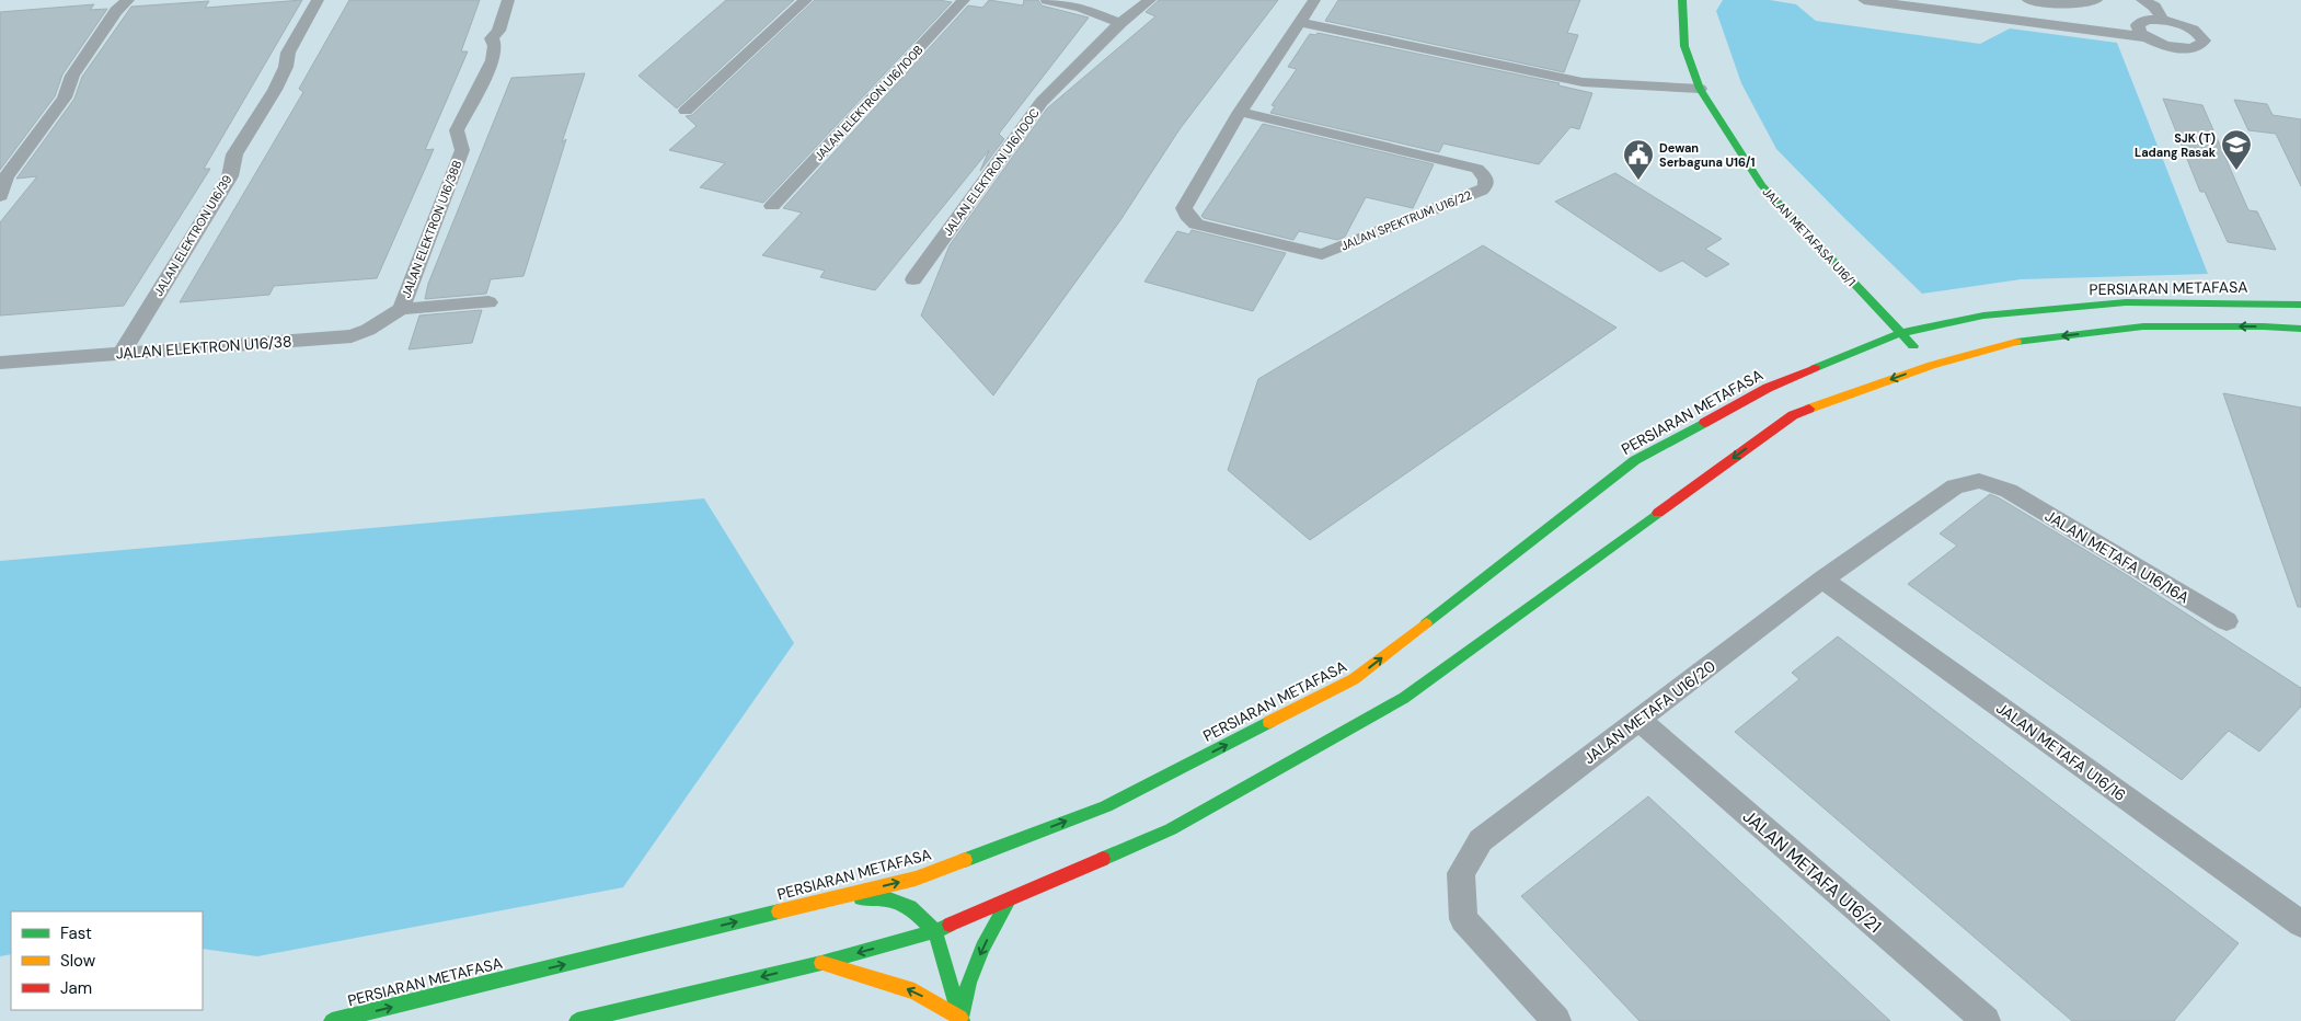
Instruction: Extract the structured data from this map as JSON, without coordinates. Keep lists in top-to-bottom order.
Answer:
{
  "streets": {
    "main road": ["JALAN METAFASA U16/1", "PERSIARAN METAFASA"],
    "street": [
      "JALAN ELEKTRON U16/100B",
      "JALAN ELEKTRON U16/100C",
      "JALAN SPEKTRUM U16/22",
      "JALAN ELEKTRON U16/38B",
      "JALAN ELEKTRON U16/39",
      "JALAN ELEKTRON U16/38",
      "JALAN METAFA U16/16A",
      "JALAN METAFA U16/20",
      "JALAN METAFA U16/16",
      "JALAN METAFA U16/21"
    ]
  },
  "crossings": [
    ["JALAN ELEKTRON U16/38B", "JALAN ELEKTRON U16/38"],
    ["JALAN ELEKTRON U16/39", "JALAN ELEKTRON U16/38"],
    ["JALAN METAFASA U16/1", "PERSIARAN METAFASA"],
    ["JALAN METAFA U16/16A", "JALAN METAFA U16/20"],
    ["JALAN METAFA U16/20", "JALAN METAFA U16/16"],
    ["JALAN METAFA U16/20", "JALAN METAFA U16/21"]
  ],
  "places": {
    "school or university": ["SJK (T) Ladang Rasak"],
    "public building": ["Dewan Serbaguna U16/1"]
  },
  "legend": ["Fast", "Slow", "Jam"]
}
